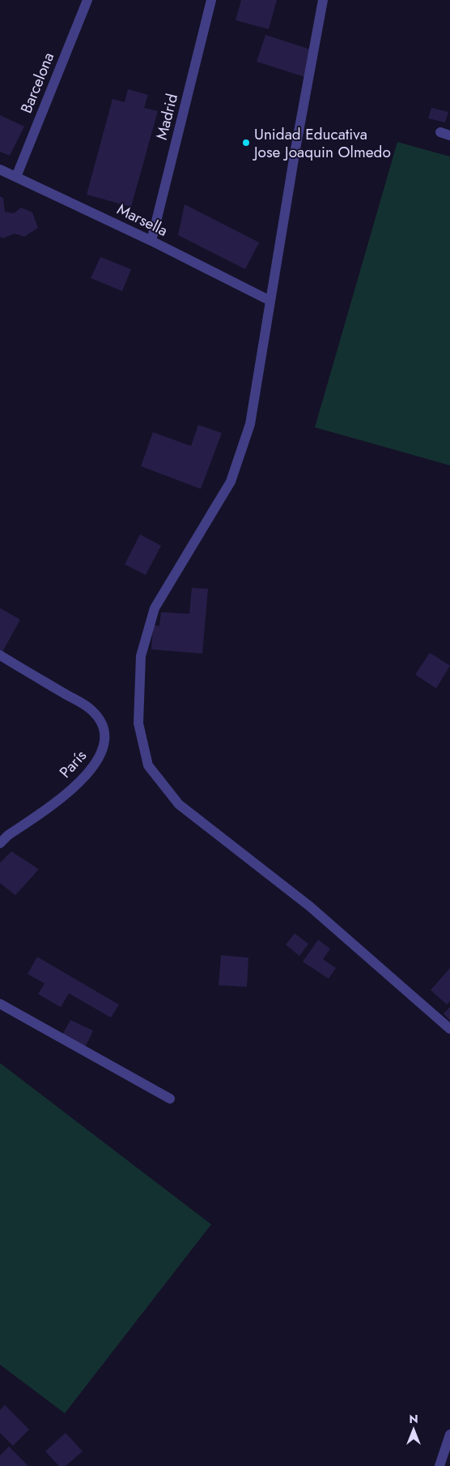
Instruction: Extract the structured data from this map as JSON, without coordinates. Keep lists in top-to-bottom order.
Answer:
{
  "streets": {
    "street": [
      "Barcelona",
      "Madrid",
      "Marsella",
      "París"
    ]
  },
  "crossings": [
    ["Barcelona", "Marsella"],
    ["Madrid", "Marsella"]
  ],
  "places": ["Unidad Educativa Jose Joaquin Olmedo"],
  "north": "top"
}
